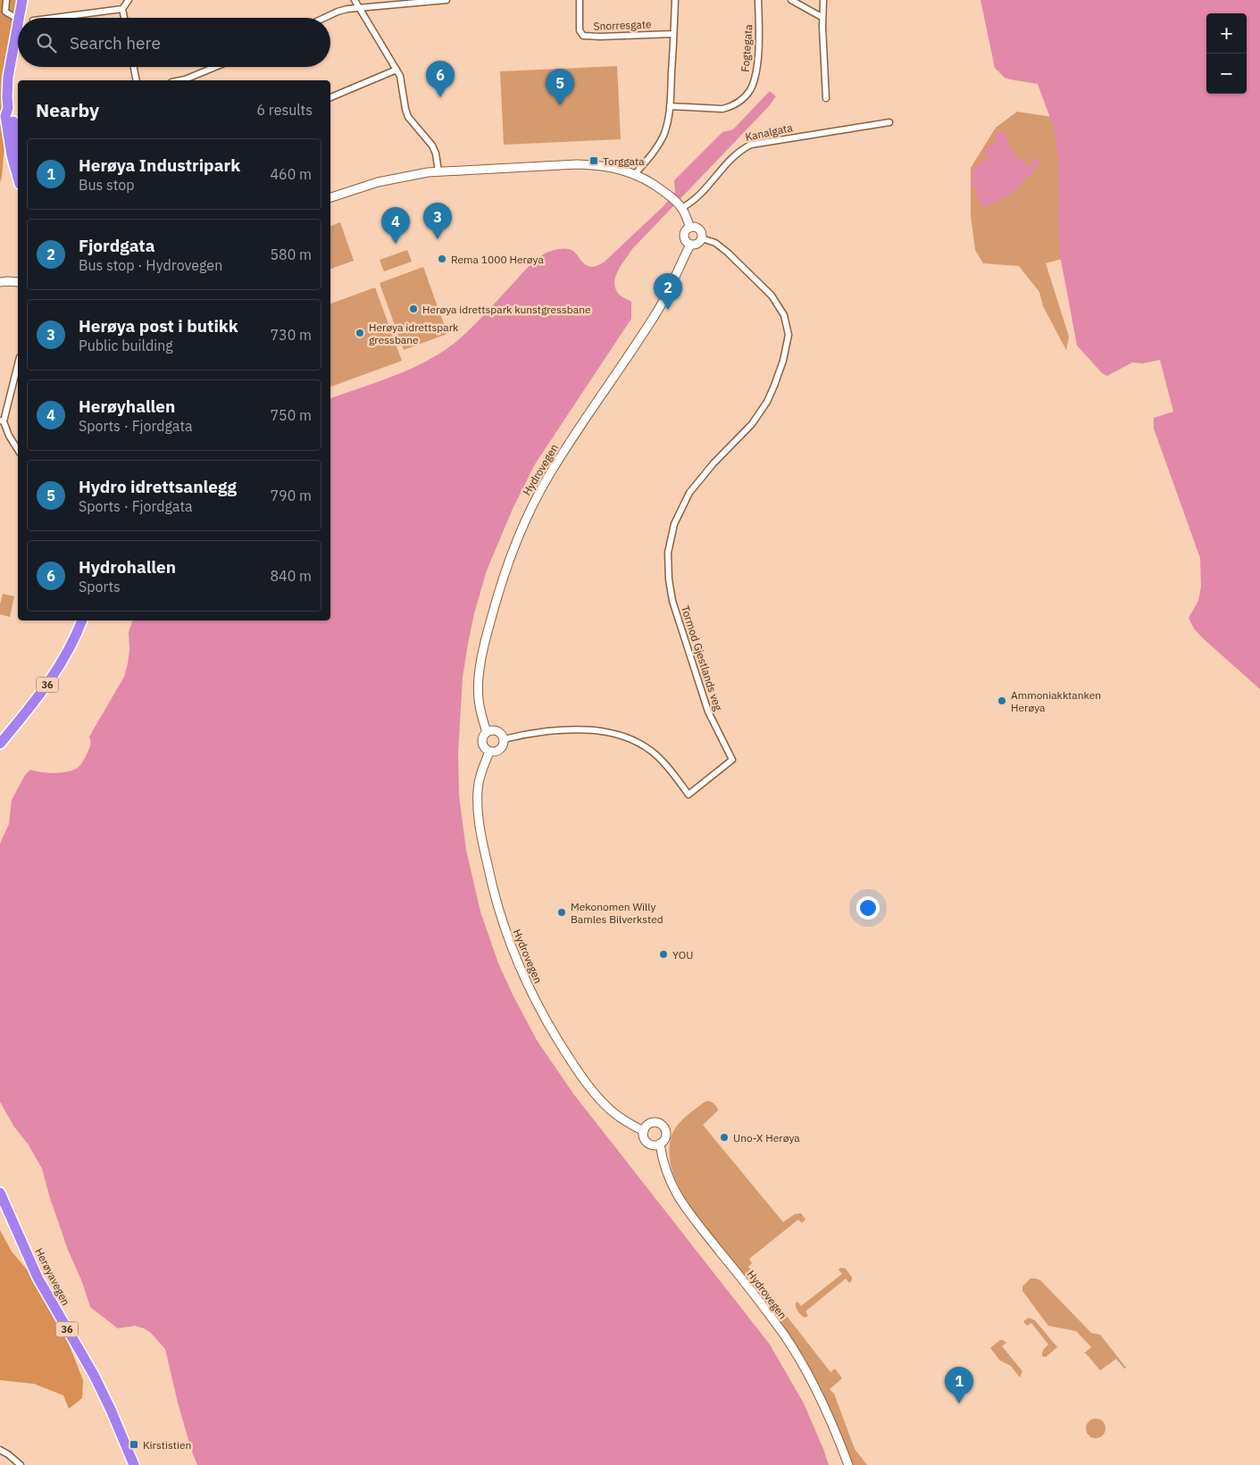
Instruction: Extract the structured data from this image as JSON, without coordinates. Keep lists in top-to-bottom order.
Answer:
{
  "streets": {
    "highway": ["36", "Herøyavegen"],
    "street": [
      "Snorresgate",
      "Fogtegata",
      "Kanalgata",
      "Hydrovegen",
      "Tormod Gjestlands veg"
    ]
  },
  "crossings": [
    ["Hydrovegen", "Tormod Gjestlands veg"]
  ],
  "places": {
    "transit": ["Torggata", "Kirstistien"],
    "other": [
      "Rema 1000 Herøya",
      "Herøya idrettspark kunstgressbane",
      "Herøya idrettspark gressbane",
      "Ammoniakktanken Herøya",
      "Mekonomen Willy Bamles Bilverksted",
      "YOU",
      "Uno-X Herøya"
    ]
  },
  "page": {
    "map_buttons": ["+", "−"],
    "search": "Search here",
    "pins": [
      "6",
      "5",
      "3",
      "4",
      "2",
      "1"
    ],
    "heading": ["Nearby", "6 results"],
    "list": [
      {
        "mark": "1",
        "name": "Herøya Industripark",
        "note": "Bus stop",
        "value": "460 m"
      },
      {
        "mark": "2",
        "name": "Fjordgata",
        "note": "Bus stop · Hydrovegen",
        "value": "580 m"
      },
      {
        "mark": "3",
        "name": "Herøya post i butikk",
        "note": "Public building",
        "value": "730 m"
      },
      {
        "mark": "4",
        "name": "Herøyhallen",
        "note": "Sports · Fjordgata",
        "value": "750 m"
      },
      {
        "mark": "5",
        "name": "Hydro idrettsanlegg",
        "note": "Sports · Fjordgata",
        "value": "790 m"
      },
      {
        "mark": "6",
        "name": "Hydrohallen",
        "note": "Sports",
        "value": "840 m"
      }
    ]
  }
}
